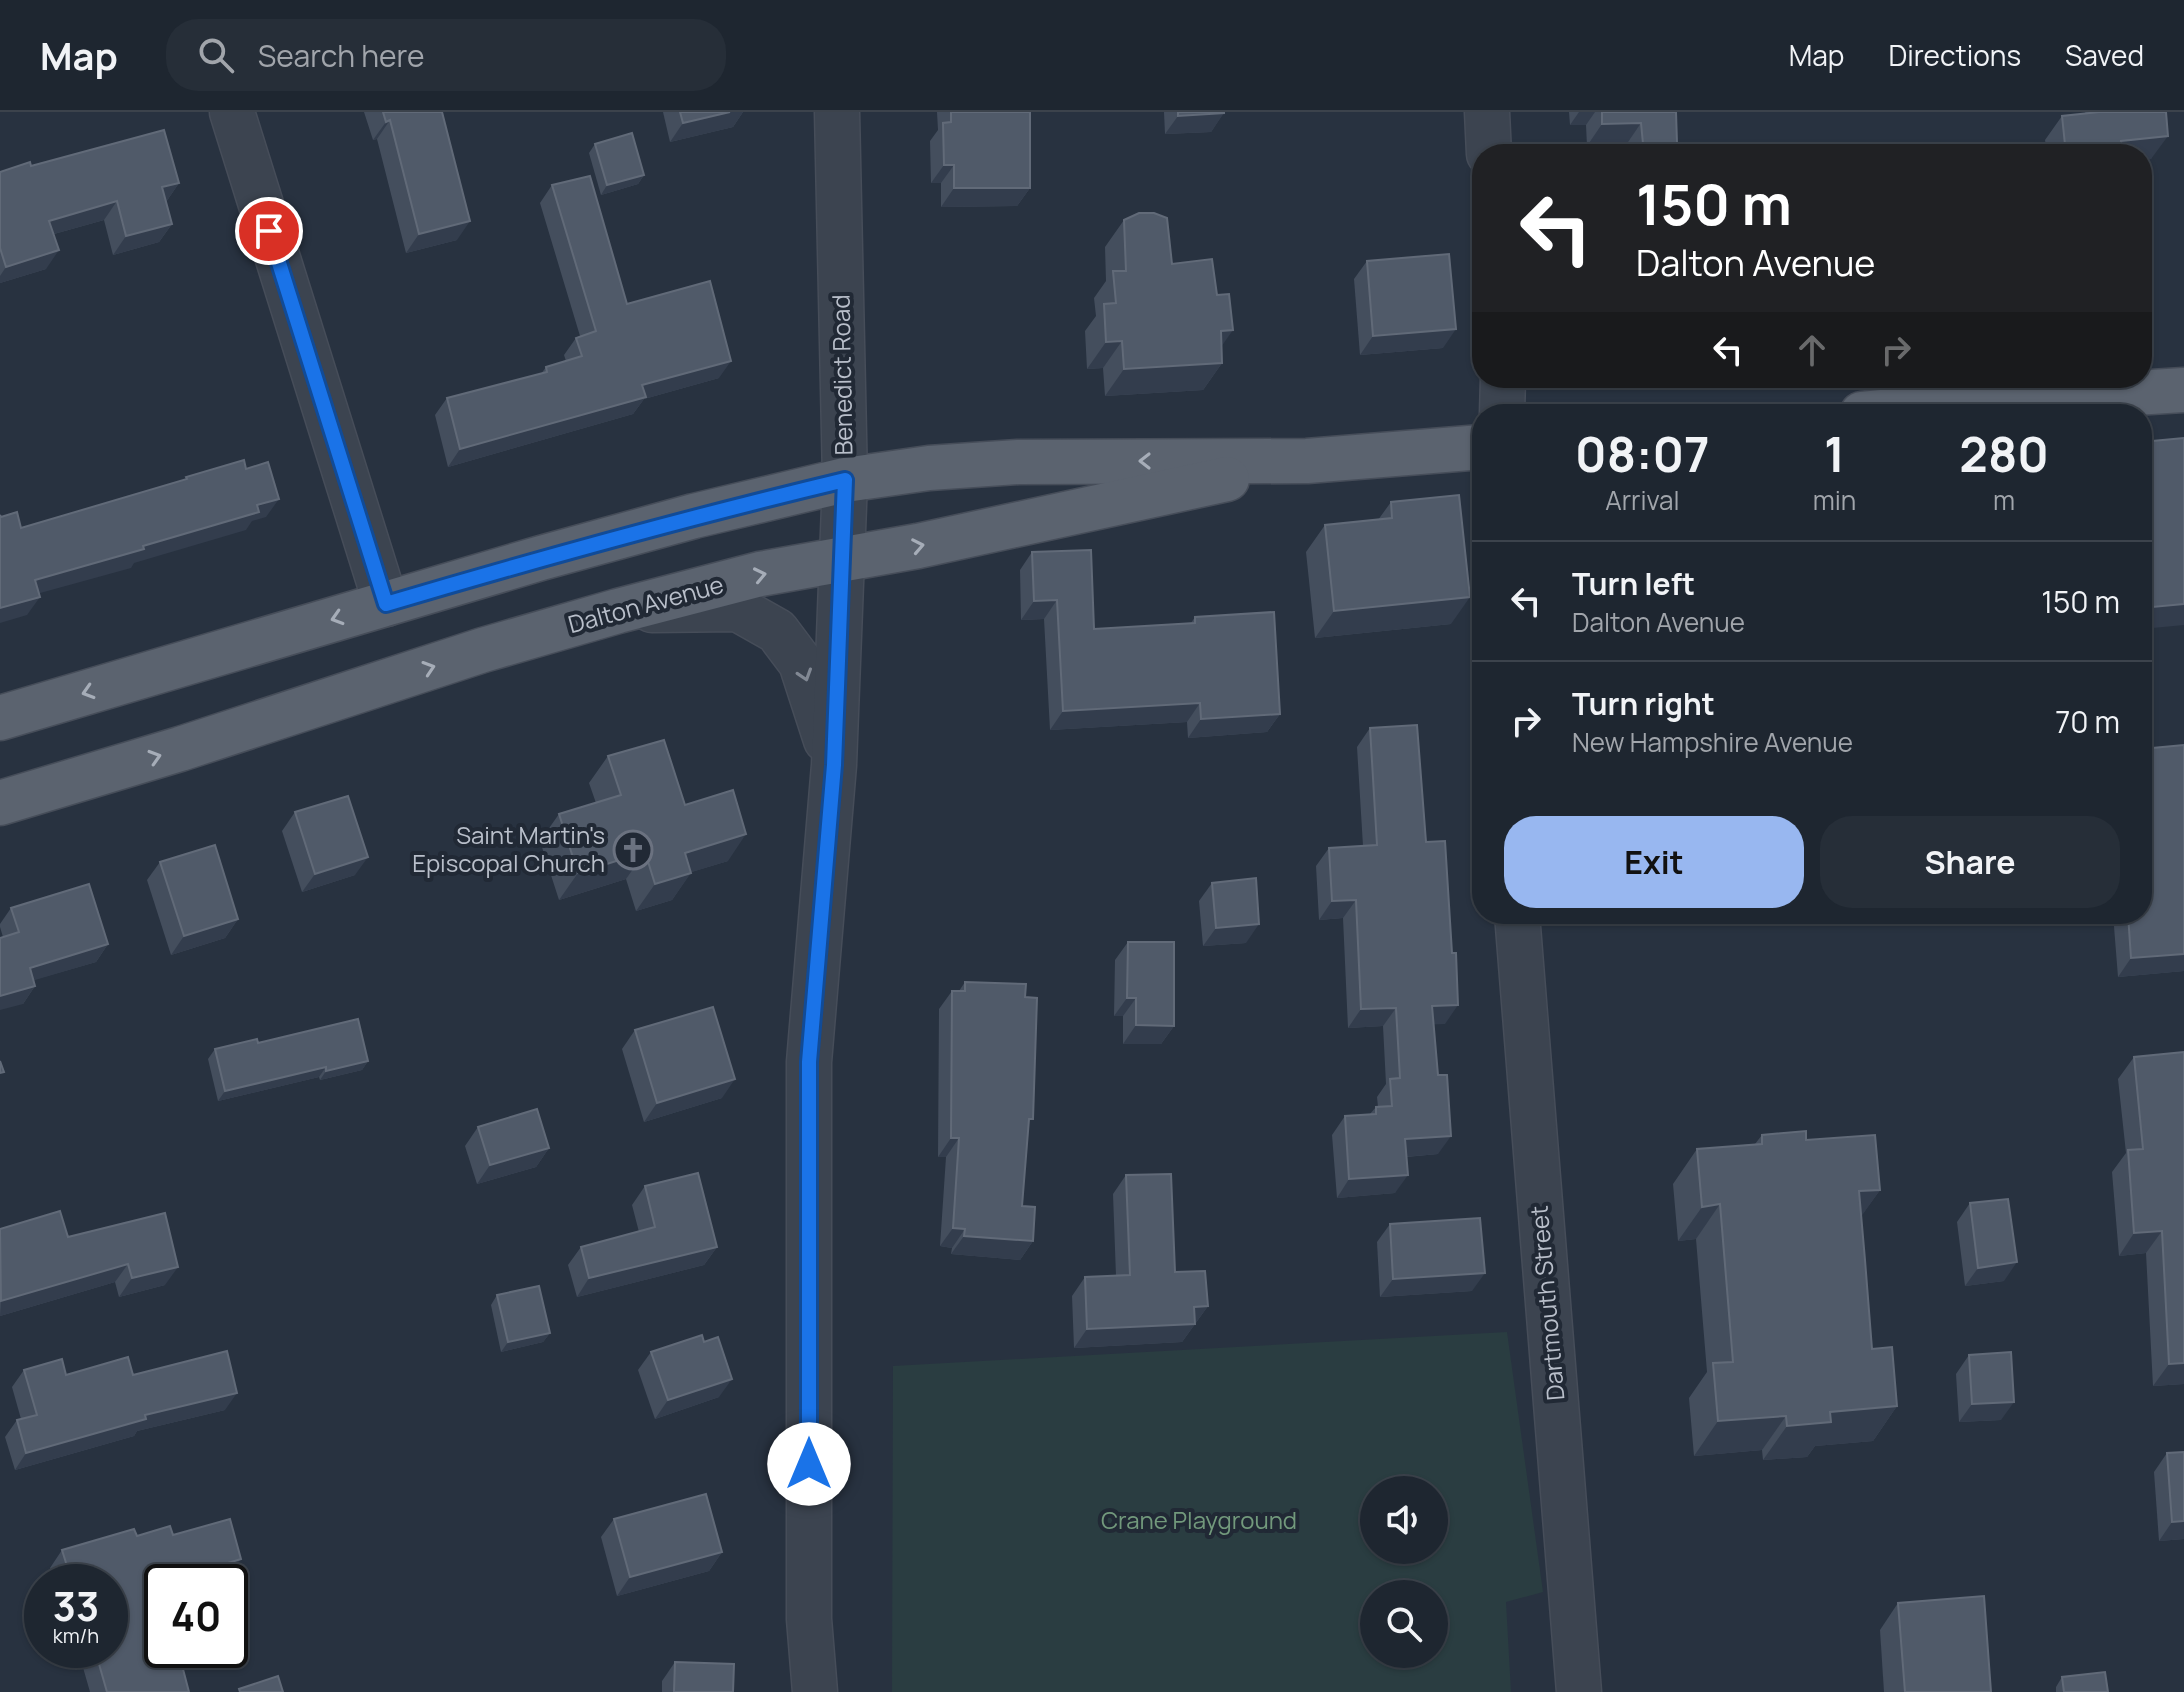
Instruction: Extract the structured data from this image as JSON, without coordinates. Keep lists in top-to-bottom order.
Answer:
{
  "streets": {
    "main road": ["Dalton Avenue"],
    "street": ["Benedict Road", "Dartmouth Street"]
  },
  "crossings": [
    ["Benedict Road", "Dalton Avenue"]
  ],
  "parks": ["Crane Playground"],
  "places": {
    "church": ["Saint Martin's Episcopal Church"]
  },
  "page": {
    "header": "Map",
    "search": "Search here",
    "nav": ["Map", "Directions", "Saved"],
    "turn": ["150 m", "Dalton Avenue"],
    "eta": [
      "08:07",
      "Arrival",
      "1",
      "min",
      "280",
      "m"
    ],
    "list": [
      {
        "name": "Turn left",
        "note": "Dalton Avenue",
        "value": "150 m"
      },
      {
        "name": "Turn right",
        "note": "New Hampshire Avenue",
        "value": "70 m"
      }
    ],
    "buttons": ["Exit", "Share"],
    "speed": "33 km/h",
    "limit": "40"
  }
}
